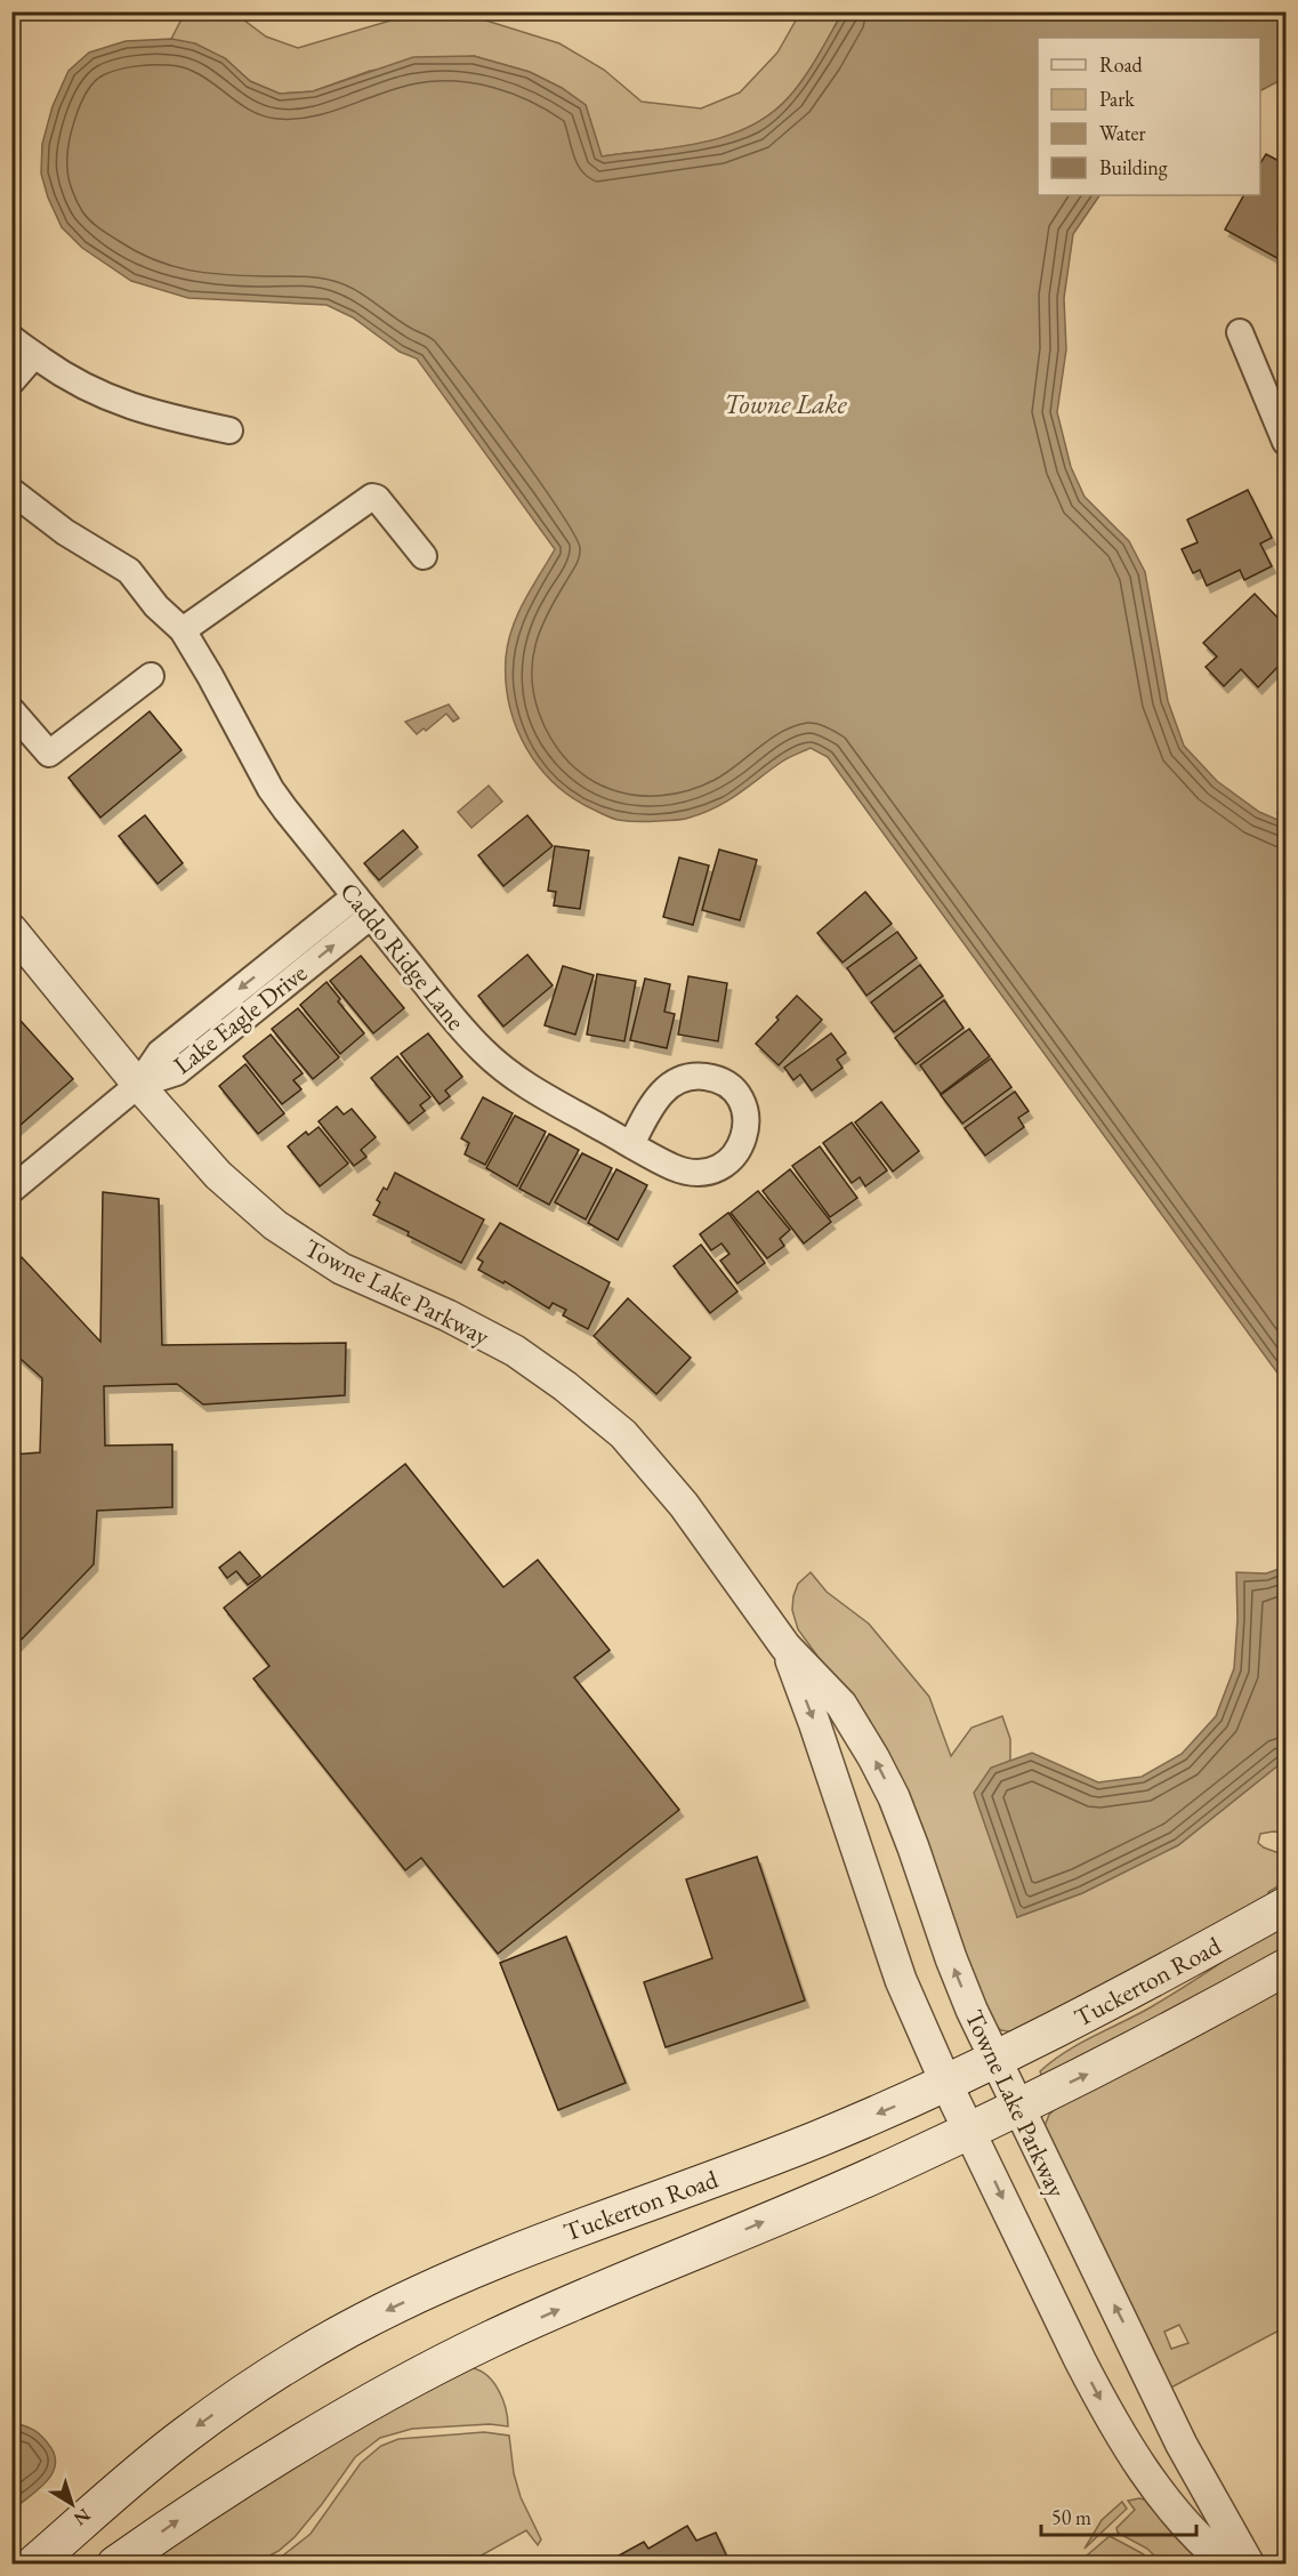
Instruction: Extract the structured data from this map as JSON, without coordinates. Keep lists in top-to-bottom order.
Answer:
{
  "streets": {
    "main road": ["Tuckerton Road"],
    "street": ["Caddo Ridge Lane", "Lake Eagle Drive", "Towne Lake Parkway"]
  },
  "crossings": [
    ["Caddo Ridge Lane", "Lake Eagle Drive"],
    ["Lake Eagle Drive", "Towne Lake Parkway"],
    ["Towne Lake Parkway", "Tuckerton Road"]
  ],
  "water": ["Towne Lake"],
  "legend": [
    "Road",
    "Park",
    "Water",
    "Building"
  ],
  "scale_bar": "50 m",
  "north": "bottom right"
}
